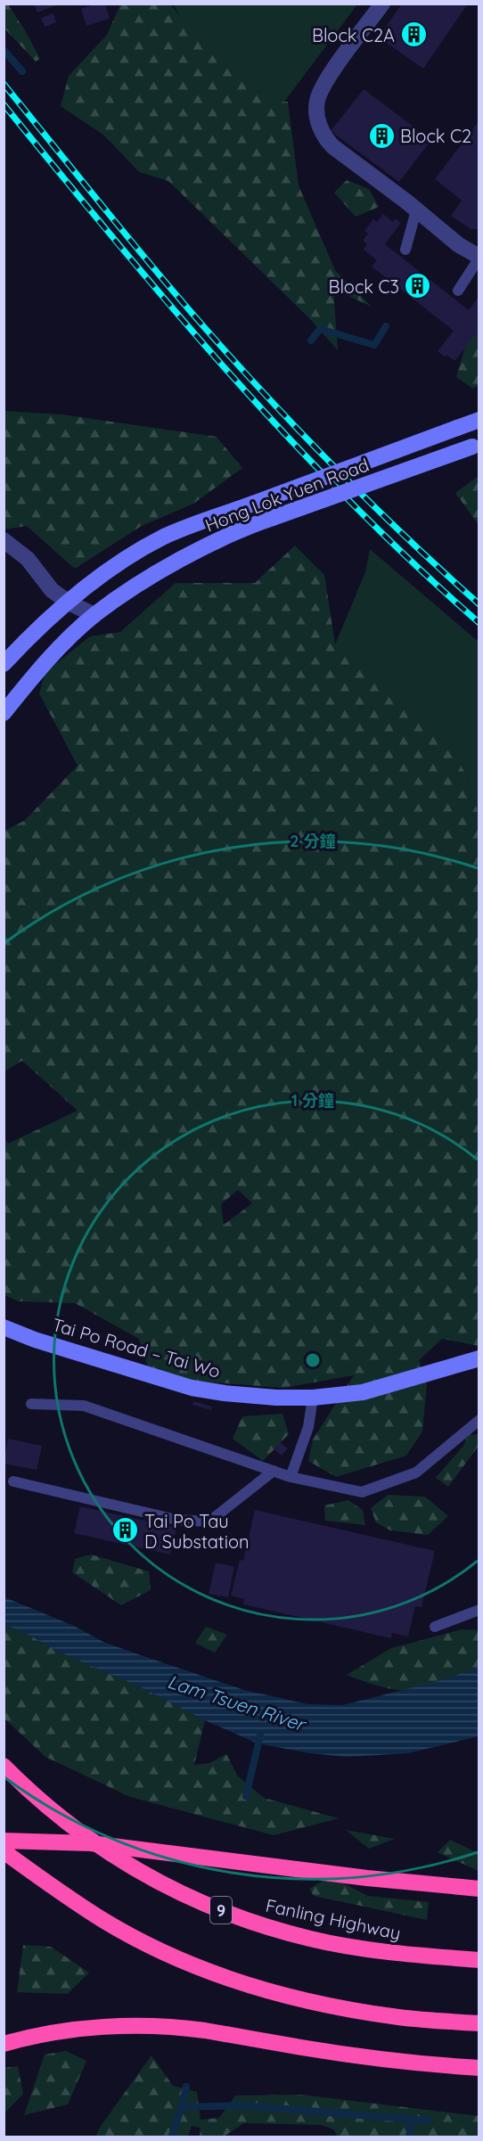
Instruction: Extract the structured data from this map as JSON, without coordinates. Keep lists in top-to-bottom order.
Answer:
{
  "streets": {
    "highway": ["9", "Fanling Highway"],
    "street": ["Hong Lok Yuen Road", "Tai Po Road – Tai Wo"]
  },
  "water": ["Lam Tsuen River"],
  "places": {
    "building": [
      "Block C2A",
      "Block C2",
      "Block C3",
      "Tai Po Tau D Substation"
    ]
  },
  "rings": ["2 分鐘", "1 分鐘"]
}
